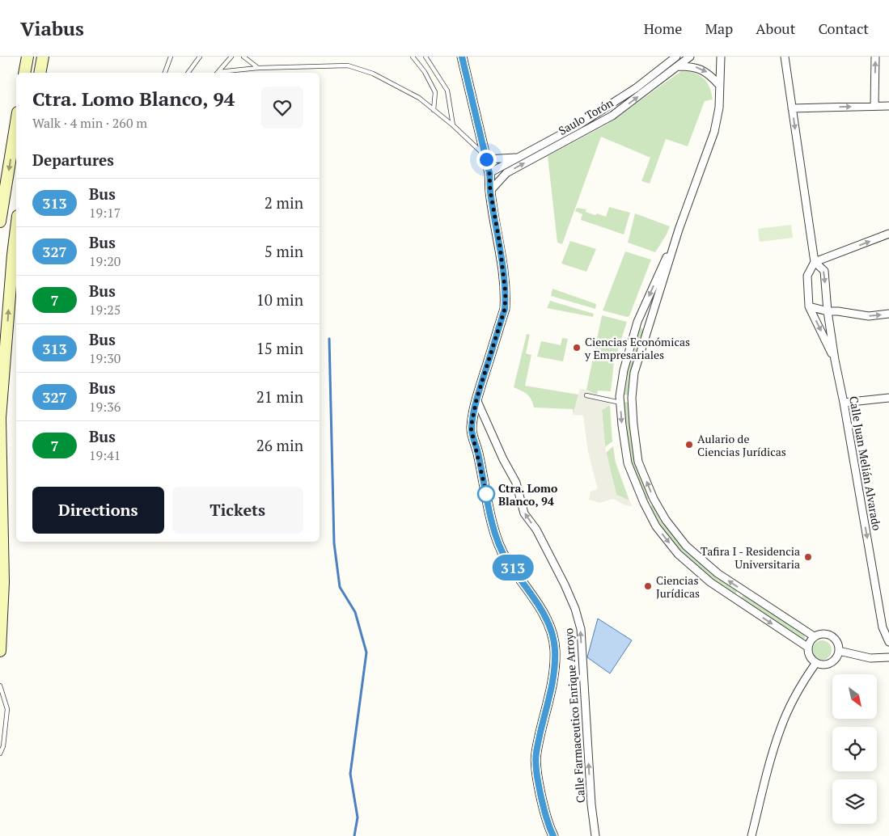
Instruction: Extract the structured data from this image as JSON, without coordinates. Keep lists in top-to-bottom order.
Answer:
{
  "streets": {
    "street": ["Saulo Torón", "Calle Juan Melián Alvarado", "Calle Farmaceutico Enrique Arroyo"]
  },
  "one_way": ["Calle Juan Melián Alvarado"],
  "places": [
    "Ciencias Económicas y Empresariales",
    "Aulario de Ciencias Jurídicas",
    "Ctra. Lomo Blanco, 94",
    "Tafira I - Residencia Universitaria",
    "Ciencias Jurídicas"
  ],
  "lines": ["bus line 313"],
  "north": "bottom right",
  "page": {
    "header": "Viabus",
    "nav": [
      "Home",
      "Map",
      "About",
      "Contact"
    ],
    "on_map": "313",
    "heading": [
      ["Ctra. Lomo Blanco, 94", "Walk · 4 min · 260 m"],
      "Departures"
    ],
    "list": [
      {
        "mark": "313",
        "name": "Bus",
        "note": "19:17",
        "value": "2 min"
      },
      {
        "mark": "327",
        "name": "Bus",
        "note": "19:20",
        "value": "5 min"
      },
      {
        "mark": "7",
        "name": "Bus",
        "note": "19:25",
        "value": "10 min"
      },
      {
        "mark": "313",
        "name": "Bus",
        "note": "19:30",
        "value": "15 min"
      },
      {
        "mark": "327",
        "name": "Bus",
        "note": "19:36",
        "value": "21 min"
      },
      {
        "mark": "7",
        "name": "Bus",
        "note": "19:41",
        "value": "26 min"
      }
    ],
    "buttons": ["Directions", "Tickets"]
  }
}
